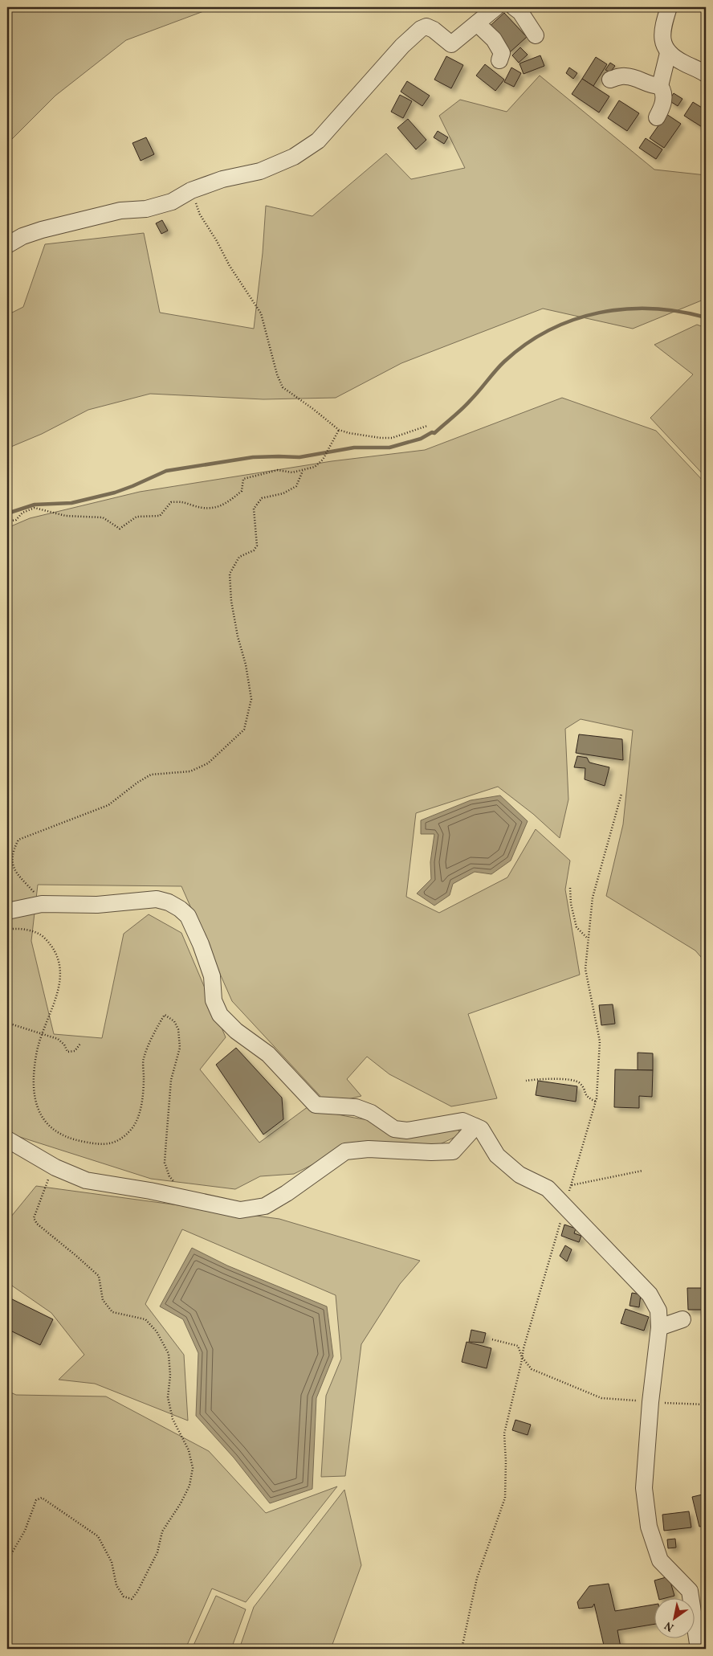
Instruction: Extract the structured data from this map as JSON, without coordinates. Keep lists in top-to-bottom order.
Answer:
{
  "north": "bottom left"
}
